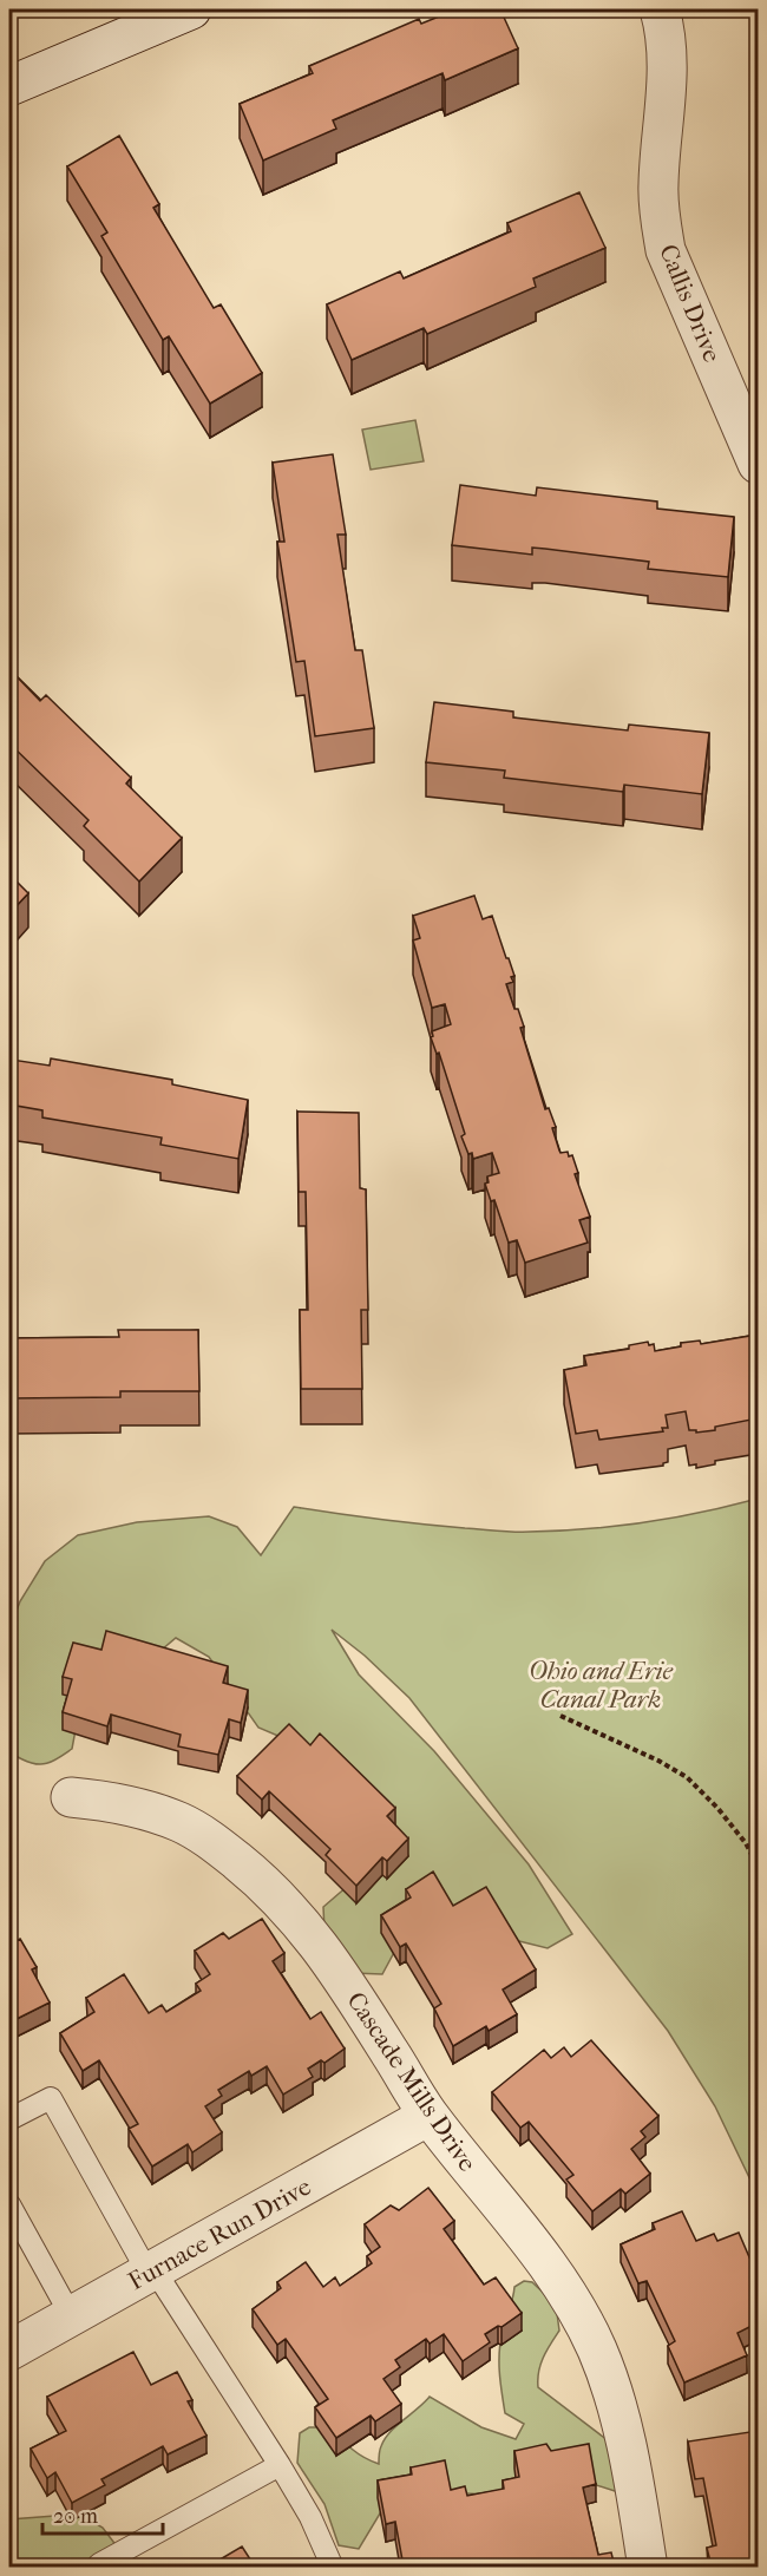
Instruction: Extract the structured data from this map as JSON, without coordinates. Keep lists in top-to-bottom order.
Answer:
{
  "streets": {
    "street": ["Callis Drive", "Cascade Mills Drive", "Furnace Run Drive"]
  },
  "crossings": [
    ["Cascade Mills Drive", "Furnace Run Drive"]
  ],
  "parks": ["Ohio and Erie Canal Park"],
  "scale_bar": "20 m"
}
